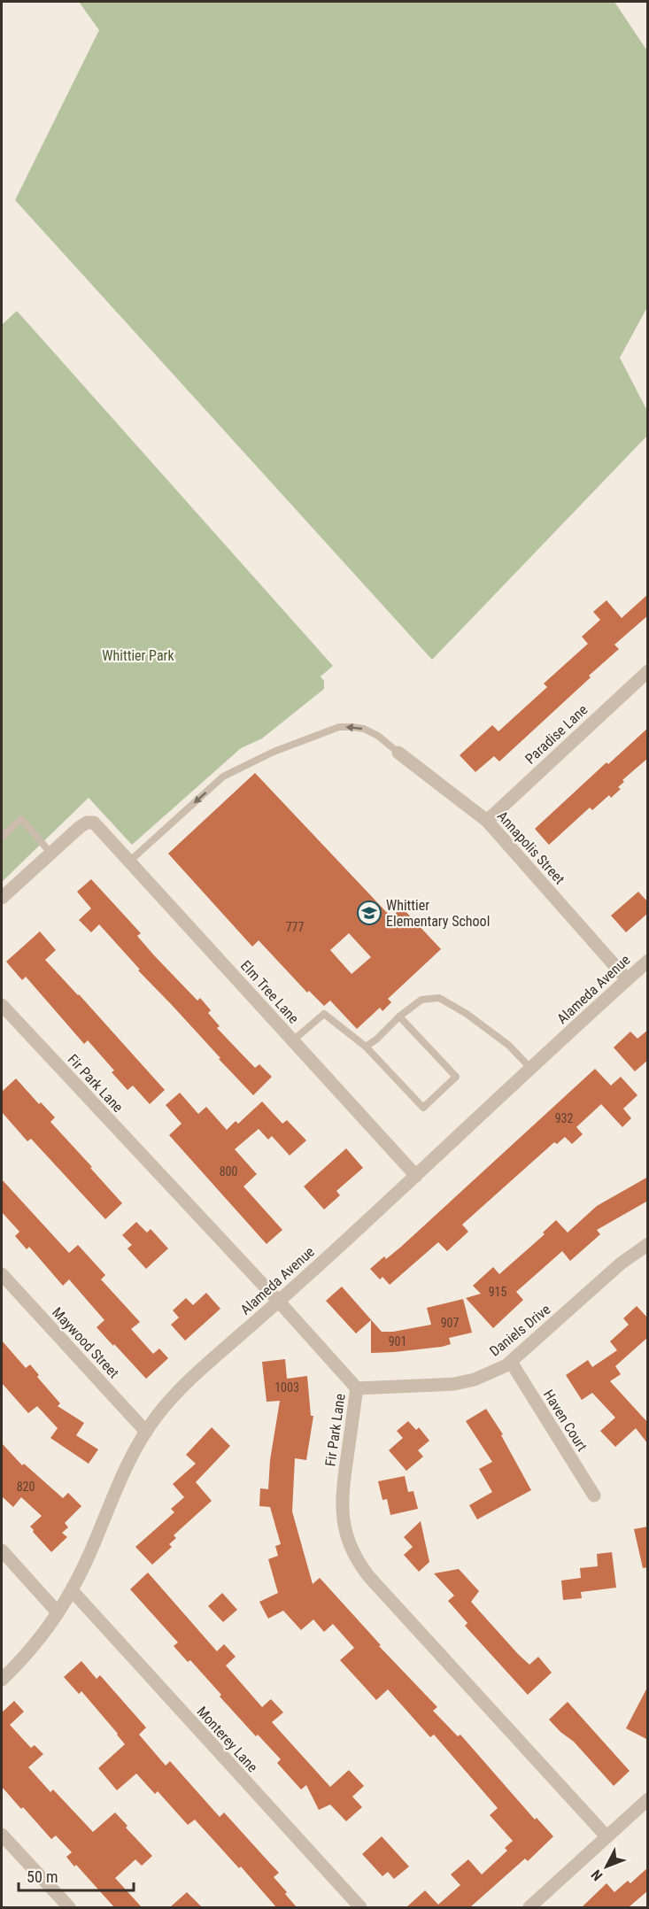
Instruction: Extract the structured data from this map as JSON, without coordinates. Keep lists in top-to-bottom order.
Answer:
{
  "streets": {
    "street": [
      "Paradise Lane",
      "Annapolis Street",
      "Alameda Avenue",
      "Elm Tree Lane",
      "Fir Park Lane",
      "Daniels Drive",
      "Maywood Street",
      "Haven Court",
      "Monterey Lane"
    ]
  },
  "crossings": [
    ["Paradise Lane", "Annapolis Street"],
    ["Annapolis Street", "Alameda Avenue"],
    ["Alameda Avenue", "Elm Tree Lane"],
    ["Alameda Avenue", "Fir Park Lane"],
    ["Alameda Avenue", "Maywood Street"],
    ["Alameda Avenue", "Monterey Lane"],
    ["Fir Park Lane", "Daniels Drive"],
    ["Daniels Drive", "Haven Court"]
  ],
  "parks": ["Whittier Park"],
  "places": {
    "school or university": ["Whittier Elementary School"]
  },
  "house_numbers": [
    "777",
    "932",
    "800",
    "915",
    "907",
    "901",
    "1003",
    "820"
  ],
  "scale_bar": "50 m",
  "north": "bottom left"
}
